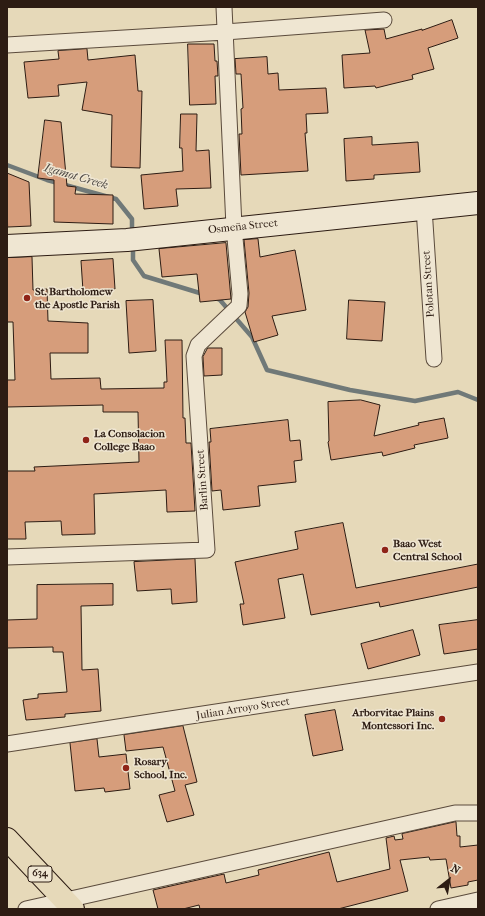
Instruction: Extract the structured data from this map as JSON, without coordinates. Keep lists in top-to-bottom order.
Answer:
{
  "streets": {
    "main road": ["634"],
    "street": [
      "Osmeña Street",
      "Polotan Street",
      "Barlin Street",
      "Julian Arroyo Street"
    ]
  },
  "crossings": [
    ["Osmeña Street", "Polotan Street"],
    ["Osmeña Street", "Barlin Street"]
  ],
  "water": ["Igamot Creek"],
  "places": [
    "St. Bartholomew the Apostle Parish",
    "La Consolacion College Baao",
    "Baao West Central School",
    "Arborvitae Plains Montessori Inc.",
    "Rosary School, Inc."
  ],
  "north": "top right"
}
